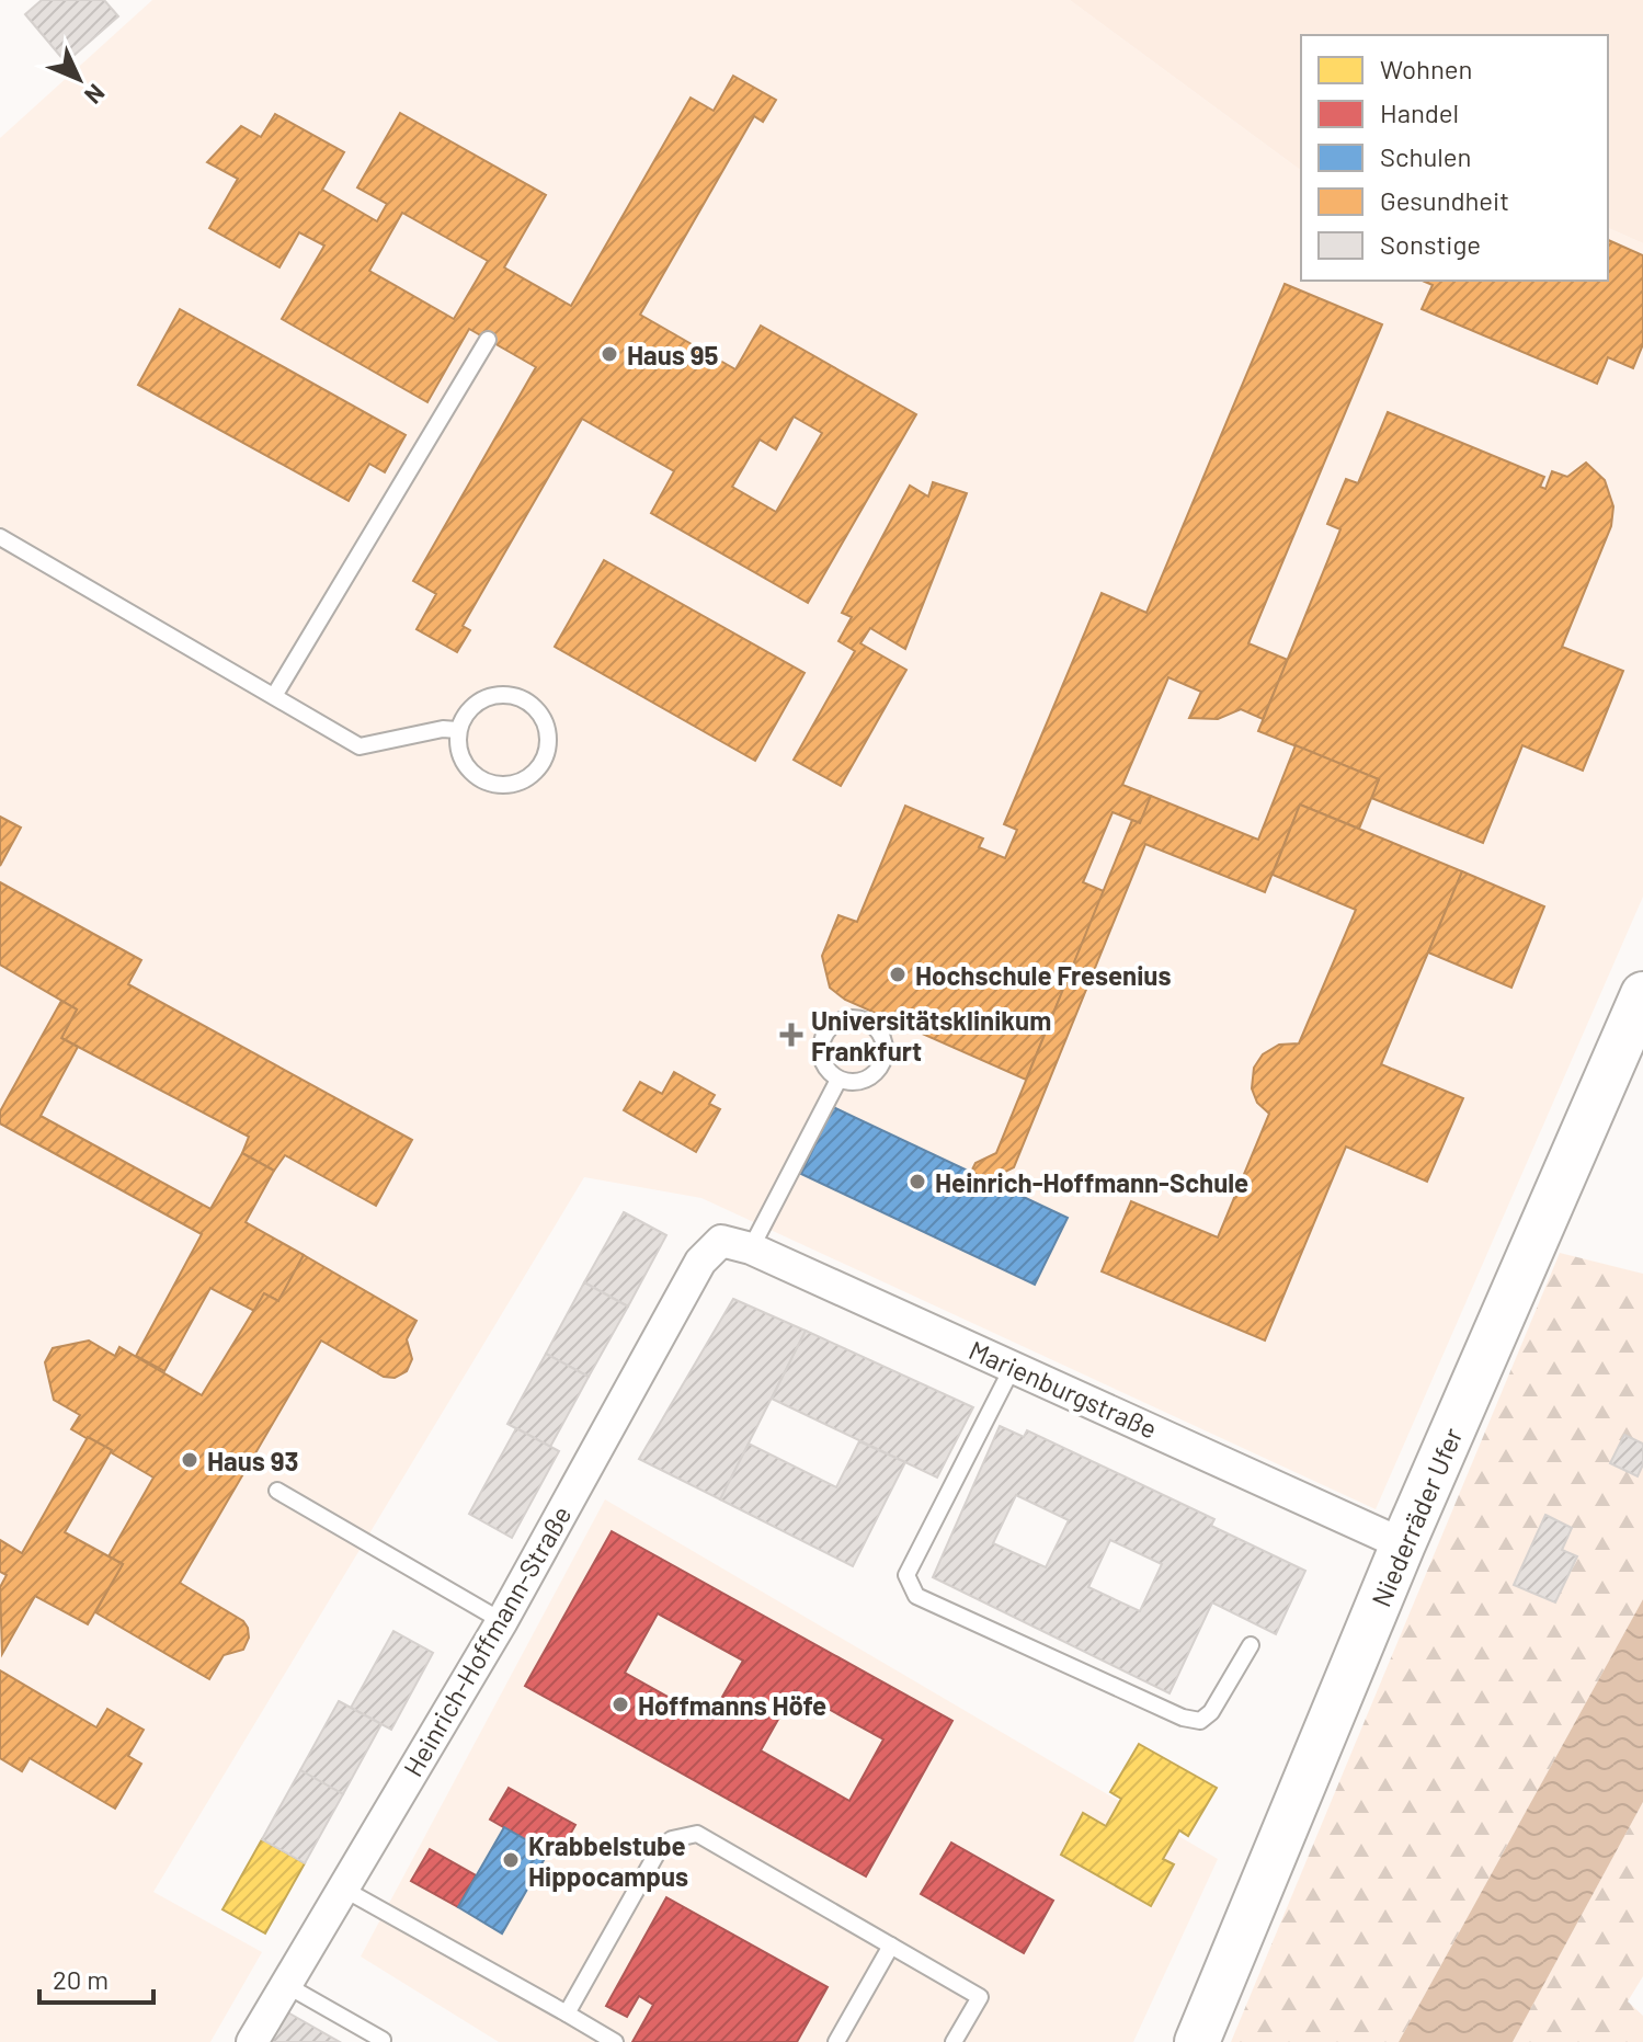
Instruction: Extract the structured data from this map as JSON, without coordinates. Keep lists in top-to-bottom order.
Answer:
{
  "streets": {
    "main road": ["Niederräder Ufer"],
    "street": ["Marienburgstraße", "Heinrich-Hoffmann-Straße"]
  },
  "crossings": [
    ["Marienburgstraße", "Niederräder Ufer"],
    ["Marienburgstraße", "Heinrich-Hoffmann-Straße"]
  ],
  "places": {
    "other": [
      "Haus 95",
      "Hochschule Fresenius",
      "Heinrich-Hoffmann-Schule",
      "Haus 93",
      "Hoffmanns Höfe",
      "Krabbelstube Hippocampus"
    ],
    "health": ["Universitätsklinikum Frankfurt"]
  },
  "legend": [
    "Wohnen",
    "Handel",
    "Schulen",
    "Gesundheit",
    "Sonstige"
  ],
  "scale_bar": "20 m",
  "north": "bottom right"
}
